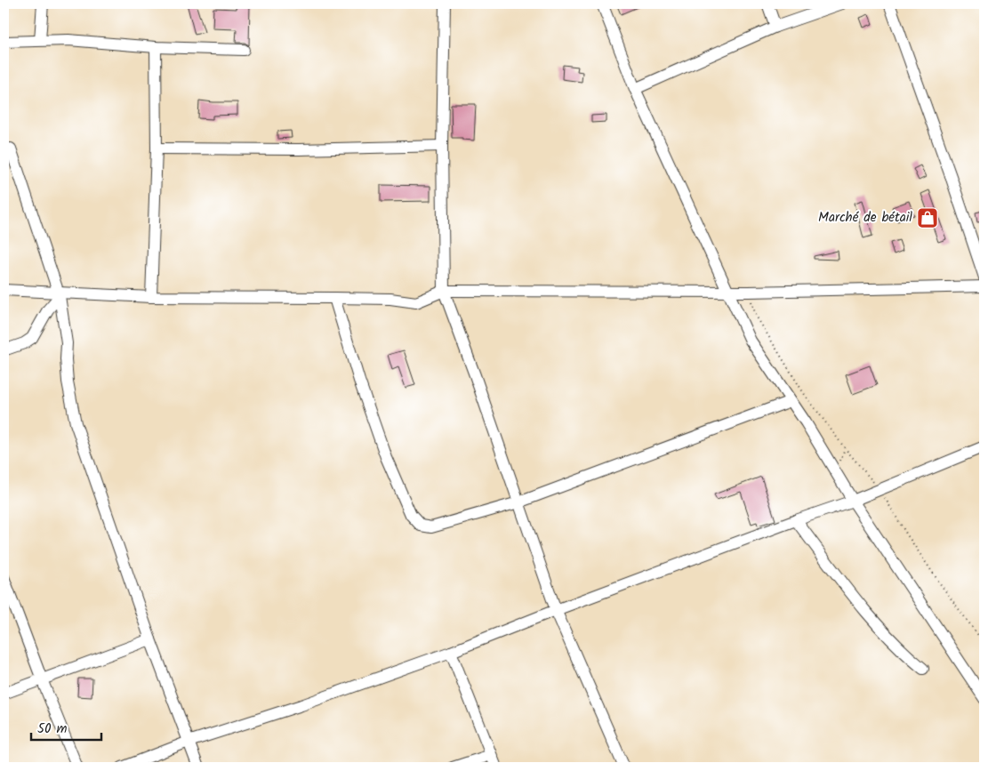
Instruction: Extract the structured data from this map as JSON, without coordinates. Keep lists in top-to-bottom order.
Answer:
{
  "places": {
    "shop": ["Marché de bétail"]
  },
  "scale_bar": "50 m"
}
